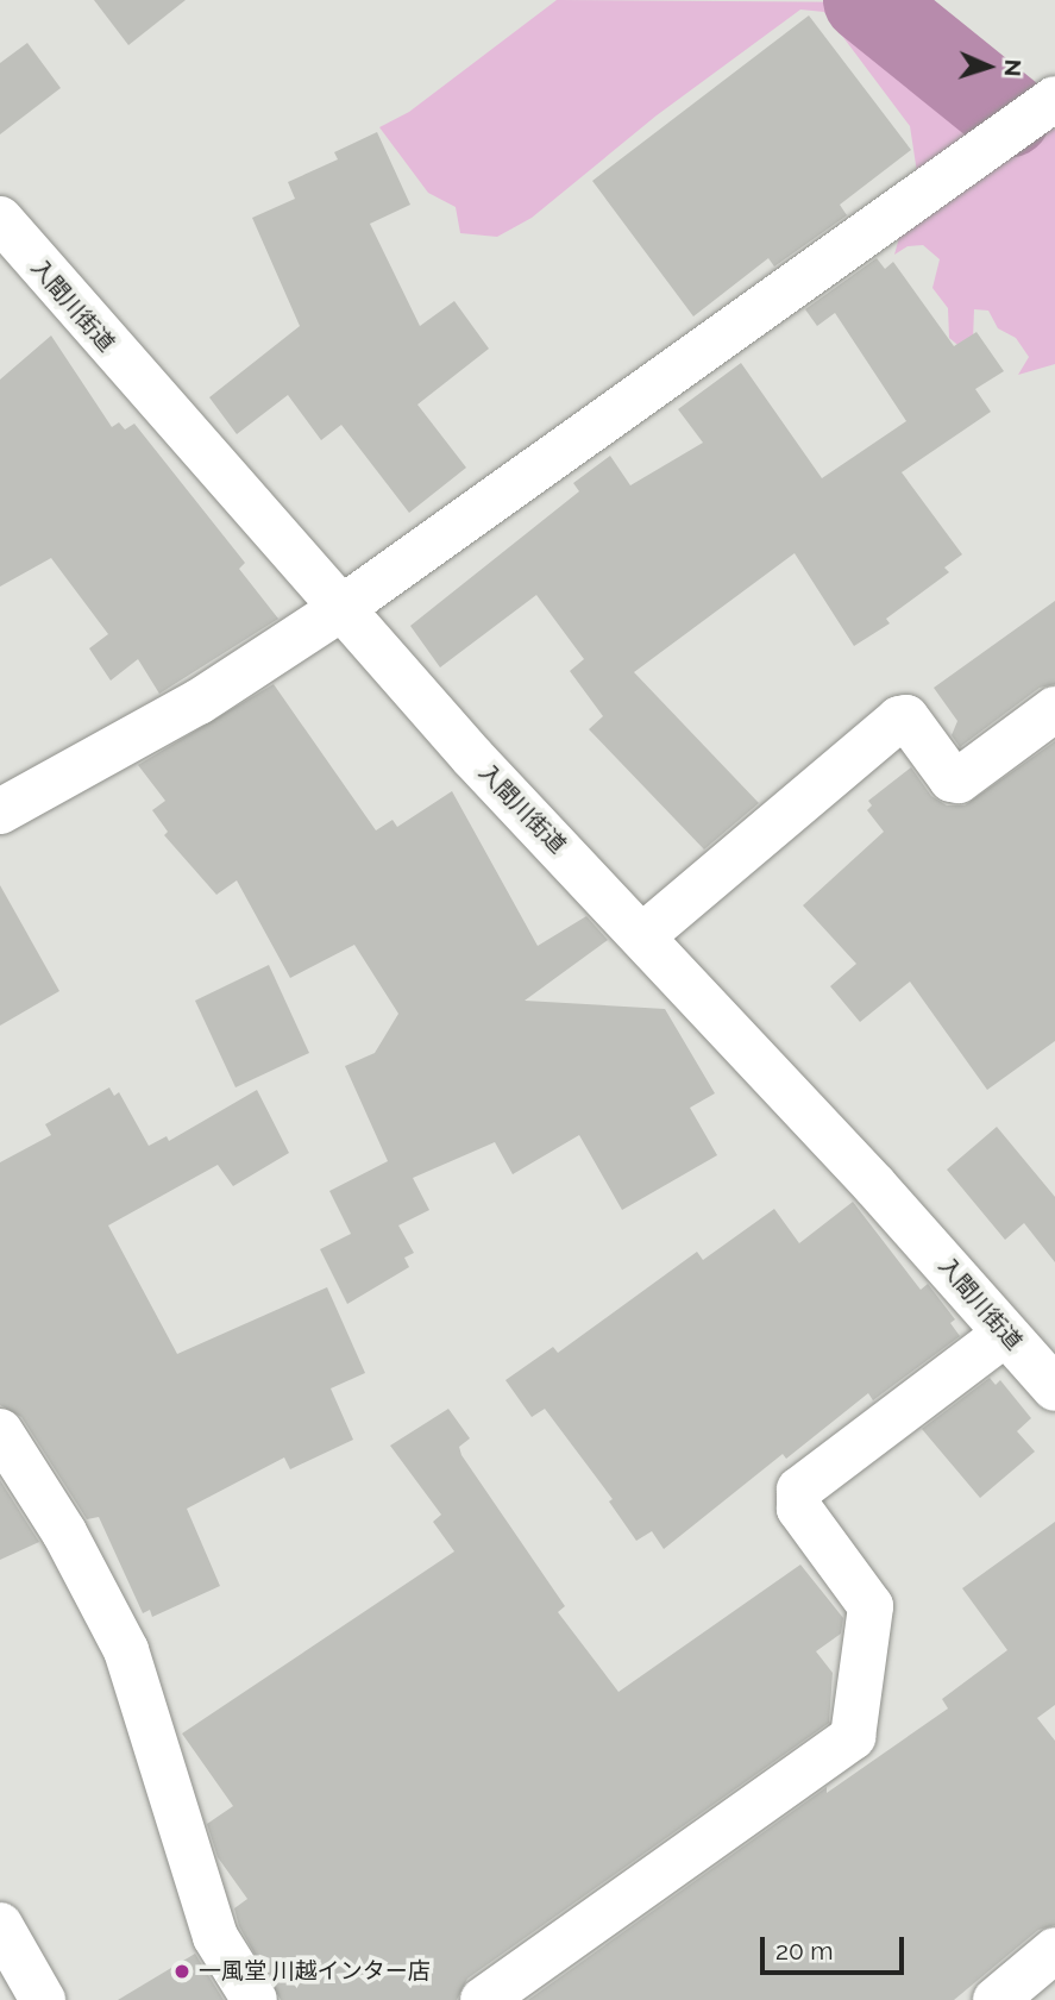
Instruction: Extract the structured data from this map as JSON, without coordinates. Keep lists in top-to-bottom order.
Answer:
{
  "streets": {
    "main road": ["入間川街道"]
  },
  "places": ["一風堂 川越インター店"],
  "scale_bar": "20 m",
  "north": "right"
}
